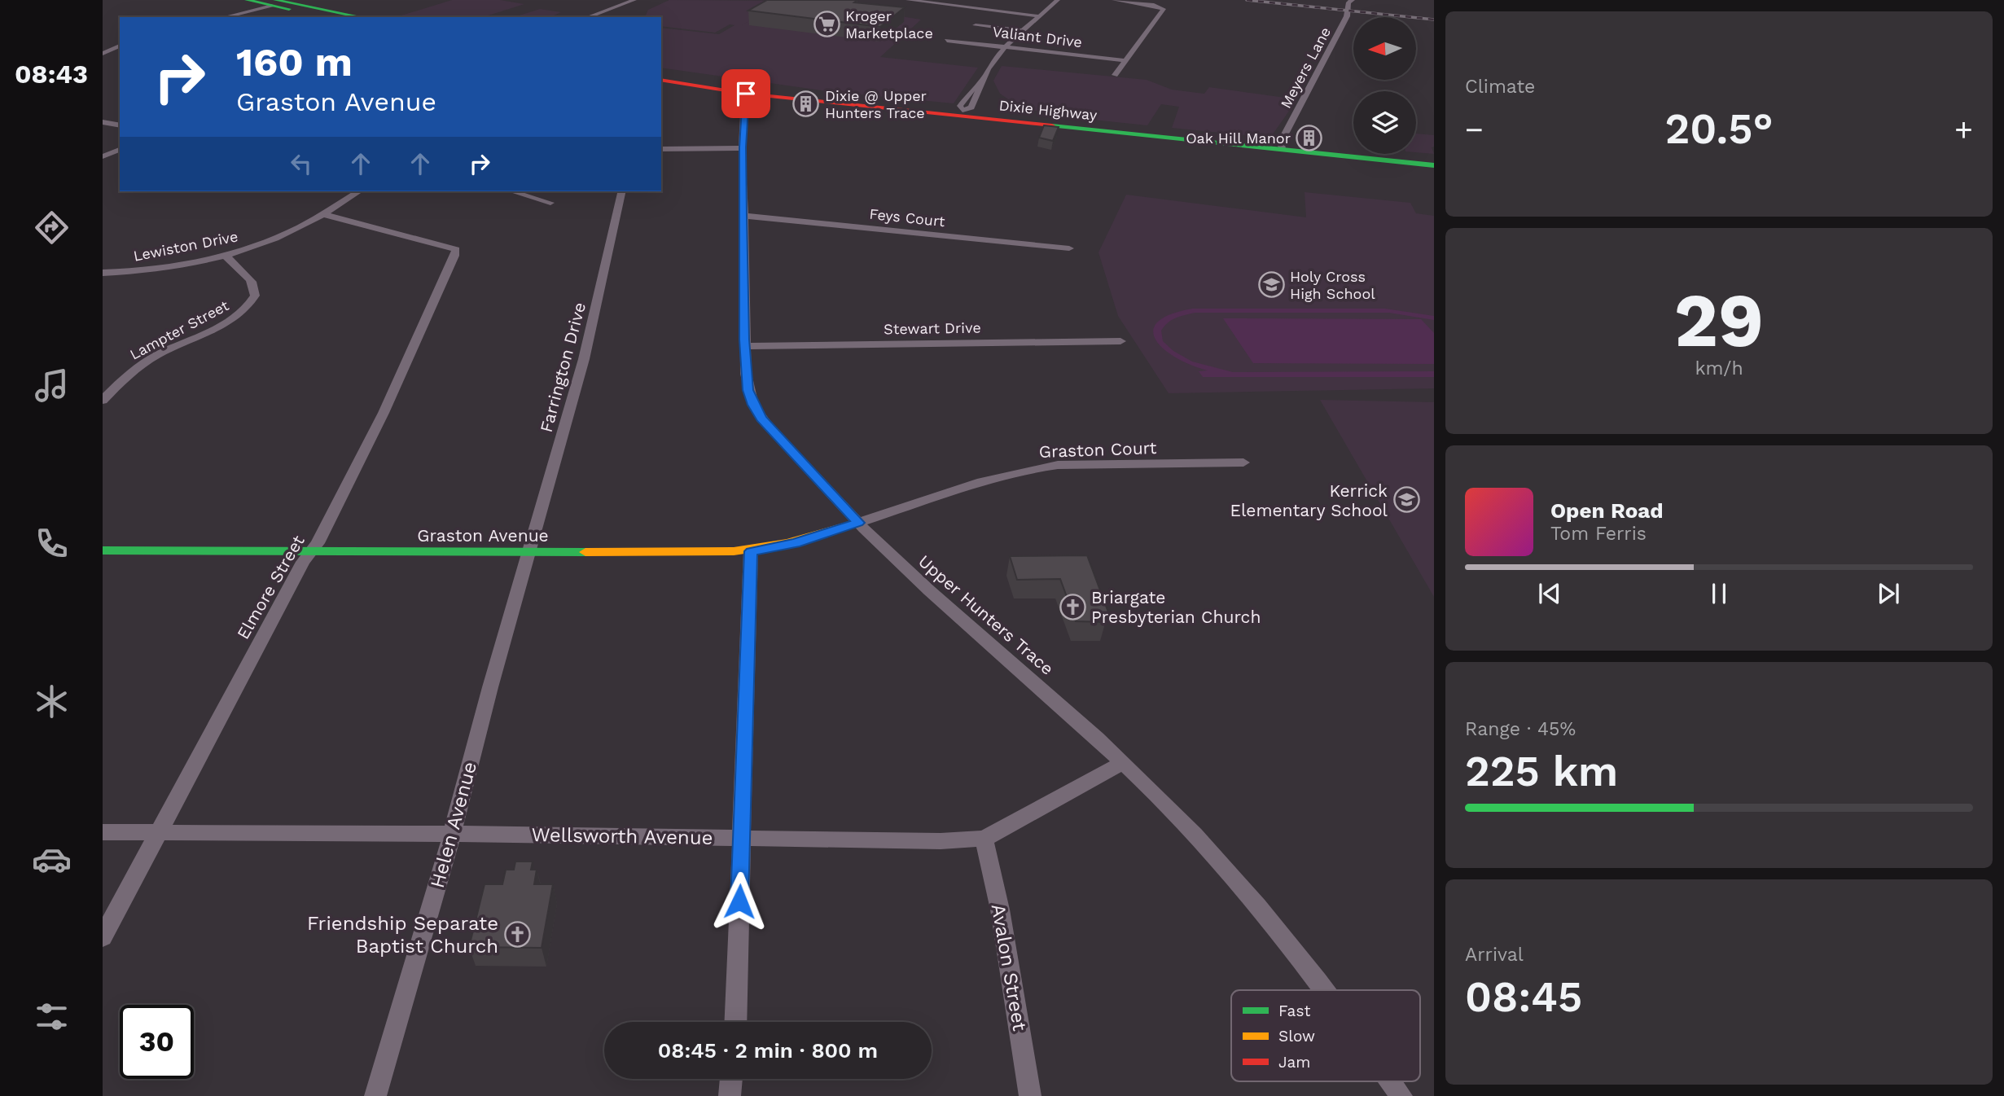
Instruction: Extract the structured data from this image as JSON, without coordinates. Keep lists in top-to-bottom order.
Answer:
{
  "streets": {
    "main road": ["Dixie Highway", "Graston Avenue"],
    "street": [
      "Valiant Drive",
      "Meyers Lane",
      "Feys Court",
      "Lewiston Drive",
      "Stewart Drive",
      "Lampter Street",
      "Farrington Drive",
      "Graston Court",
      "Elmore Street",
      "Upper Hunters Trace",
      "Helen Avenue",
      "Wellsworth Avenue",
      "Avalon Street"
    ]
  },
  "crossings": [
    ["Meyers Lane", "Dixie Highway"],
    ["Dixie Highway", "Upper Hunters Trace"],
    ["Feys Court", "Upper Hunters Trace"],
    ["Lewiston Drive", "Lampter Street"],
    ["Lewiston Drive", "Elmore Street"],
    ["Stewart Drive", "Upper Hunters Trace"],
    ["Farrington Drive", "Graston Avenue"],
    ["Farrington Drive", "Helen Avenue"],
    ["Graston Court", "Graston Avenue"],
    ["Graston Court", "Upper Hunters Trace"],
    ["Graston Avenue", "Elmore Street"],
    ["Graston Avenue", "Upper Hunters Trace"],
    ["Graston Avenue", "Helen Avenue"],
    ["Elmore Street", "Wellsworth Avenue"],
    ["Upper Hunters Trace", "Wellsworth Avenue"],
    ["Helen Avenue", "Wellsworth Avenue"],
    ["Wellsworth Avenue", "Avalon Street"]
  ],
  "places": {
    "supermarket": ["Kroger Marketplace"],
    "building": ["Dixie @ Upper Hunters Trace", "Oak Hill Manor"],
    "school or university": ["Holy Cross High School", "Kerrick Elementary School"],
    "church": ["Briargate Presbyterian Church", "Friendship Separate Baptist Church"]
  },
  "legend": ["Fast", "Slow", "Jam"],
  "north": "left",
  "page": {
    "tabs": "08:43",
    "tile": [
      "Climate",
      ["29", "km/h"],
      ["Range · 45%", "225 km"],
      ["Arrival", "08:45"]
    ],
    "turn": ["160 m", "Graston Avenue"],
    "heat": ["−", "20.5°", "+"],
    "song": ["Open Road", "Tom Ferris"],
    "limit": "30",
    "trip": "08:45 · 2 min · 800 m"
  }
}
